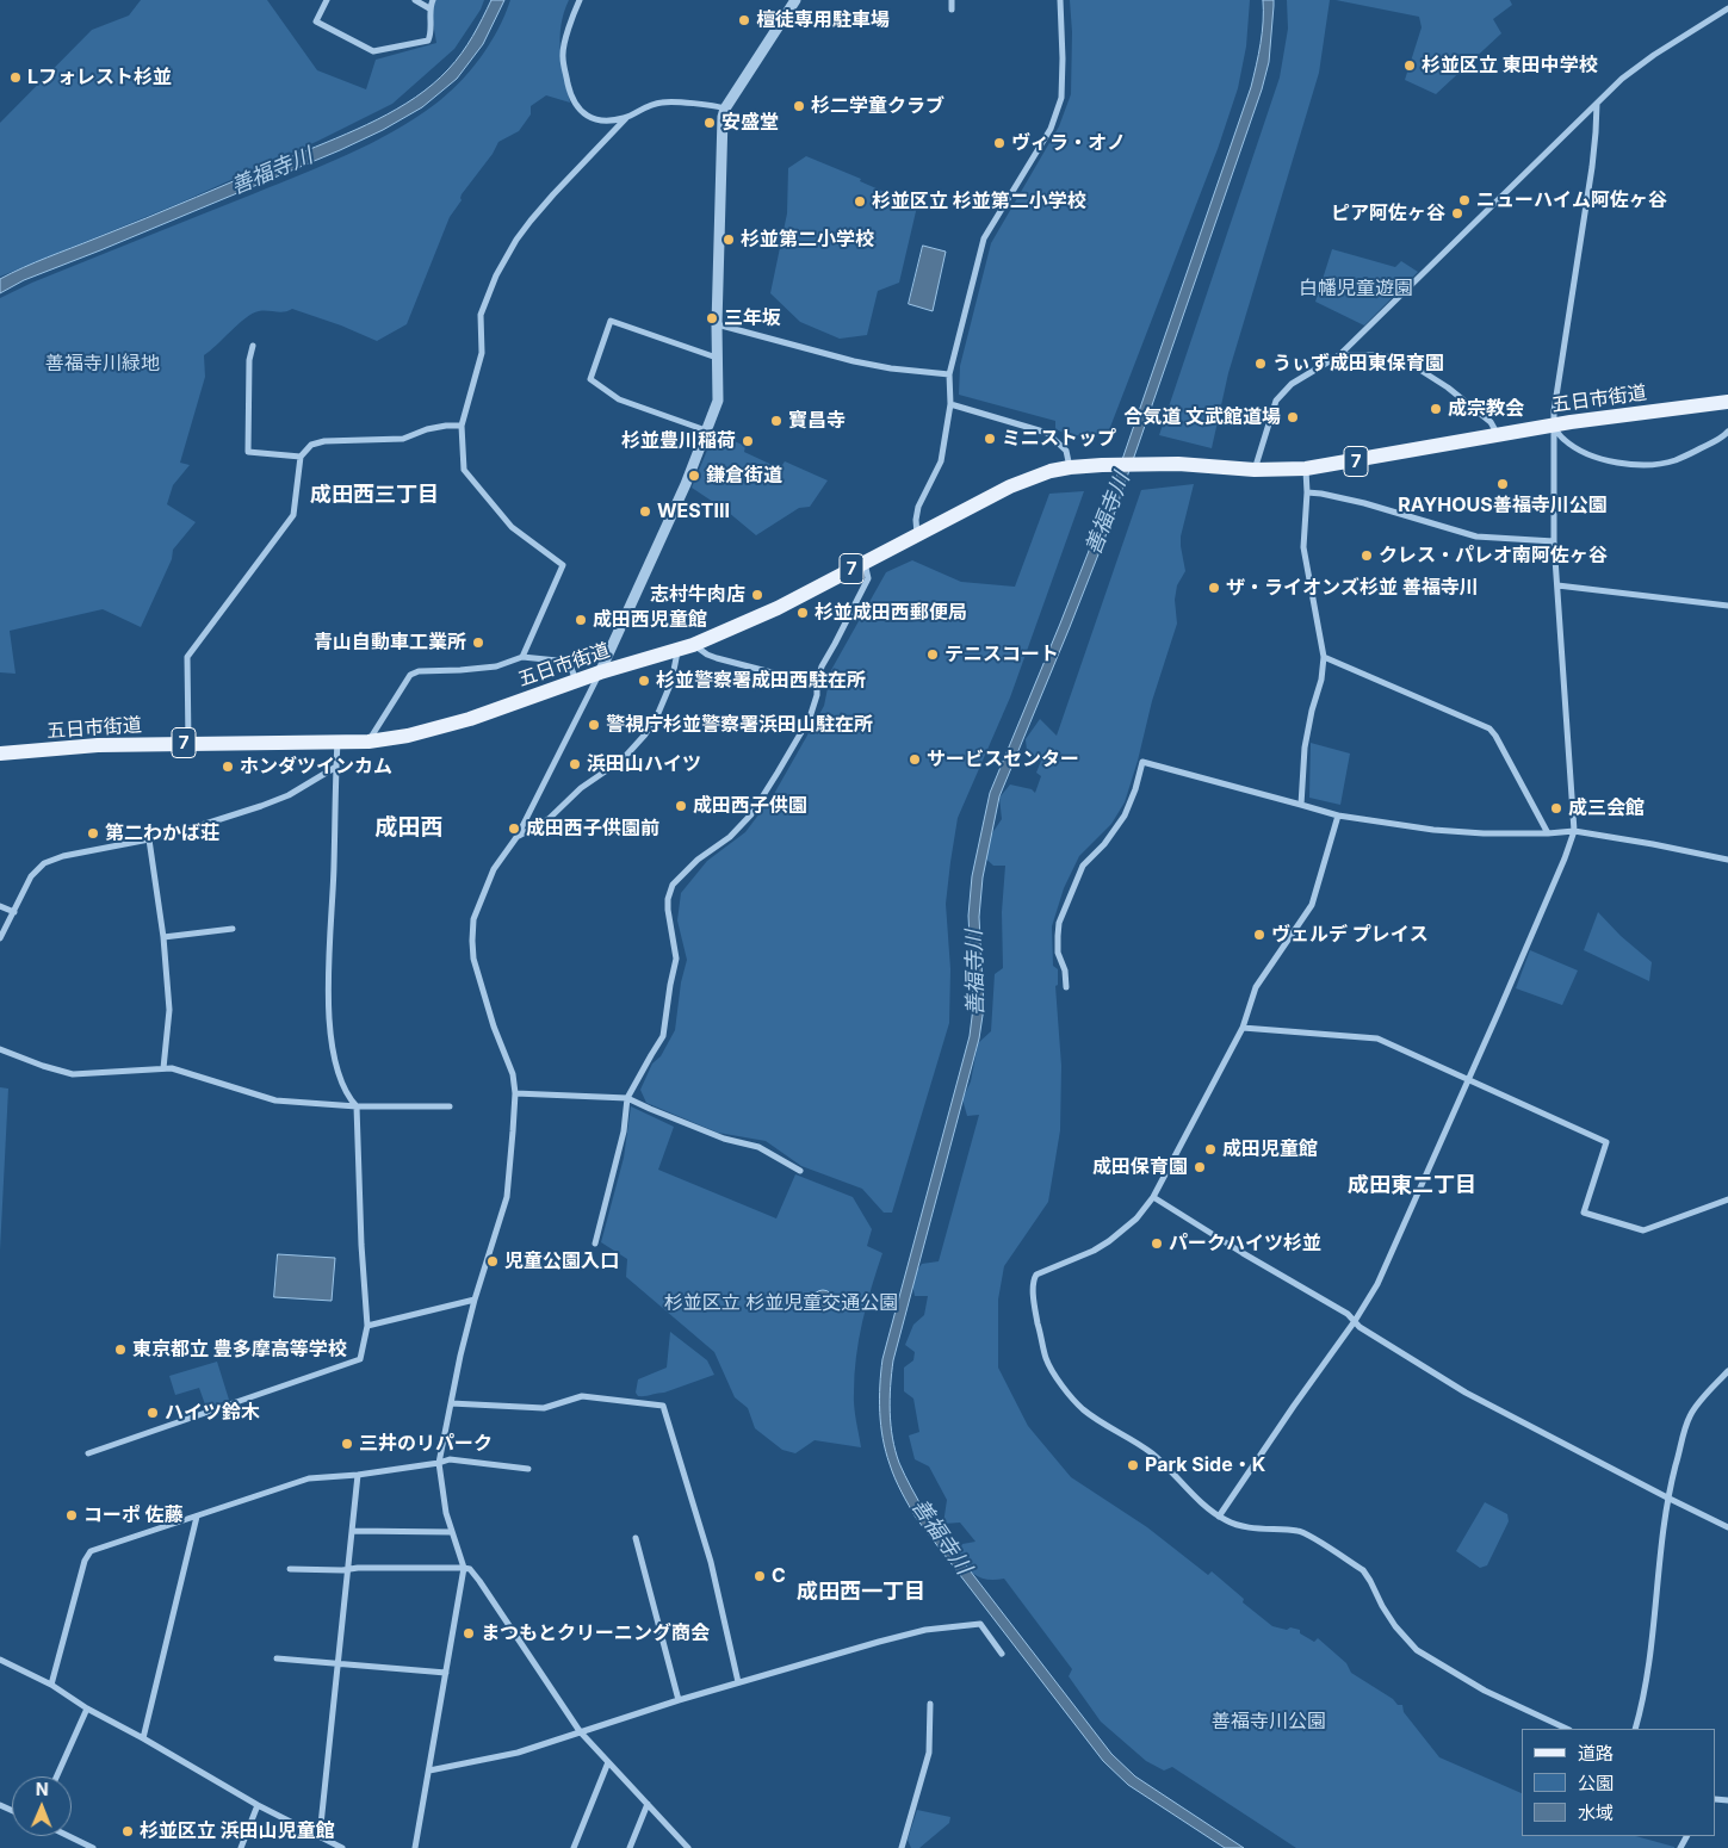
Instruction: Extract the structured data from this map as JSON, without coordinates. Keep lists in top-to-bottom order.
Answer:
{
  "streets": {
    "main road": ["五日市街道", "7"]
  },
  "districts": [
    "成田西三丁目",
    "成田西",
    "成田東二丁目",
    "成田西一丁目"
  ],
  "water": ["善福寺川"],
  "parks": [
    "白幡児童遊園",
    "善福寺川緑地",
    "杉並区立 杉並児童交通公園",
    "善福寺川公園"
  ],
  "places": [
    "檀徒専用駐車場",
    "杉並区立 東田中学校",
    "Lフォレスト杉並",
    "杉二学童クラブ",
    "安盛堂",
    "ヴィラ・オノ",
    "ニューハイム阿佐ヶ谷",
    "杉並区立 杉並第二小学校",
    "ピア阿佐ヶ谷",
    "杉並第二小学校",
    "三年坂",
    "うぃず成田東保育園",
    "成宗教会",
    "合気道 文武館道場",
    "寶昌寺",
    "ミニストップ",
    "杉並豊川稲荷",
    "鎌倉街道",
    "RAYHOUS善福寺川公園",
    "WESTⅢ",
    "クレス・パレオ南阿佐ヶ谷",
    "ザ・ライオンズ杉並 善福寺川",
    "志村牛肉店",
    "杉並成田西郵便局",
    "成田西児童館",
    "青山自動車工業所",
    "テニスコート",
    "杉並警察署成田西駐在所",
    "警視庁杉並警察署浜田山駐在所",
    "サービスセンター",
    "浜田山ハイツ",
    "ホンダツインカム",
    "成田西子供園",
    "成三会館",
    "成田西子供園前",
    "第二わかば荘",
    "ヴェルデ プレイス",
    "成田児童館",
    "成田保育園",
    "パークハイツ杉並",
    "児童公園入口",
    "東京都立 豊多摩高等学校",
    "ハイツ鈴木",
    "三井のリパーク",
    "Park Side・K",
    "コーポ 佐藤",
    "C",
    "まつもとクリーニング商会",
    "杉並区立 浜田山児童館"
  ],
  "legend": ["道路", "公園", "水域"],
  "north": "top"
}
